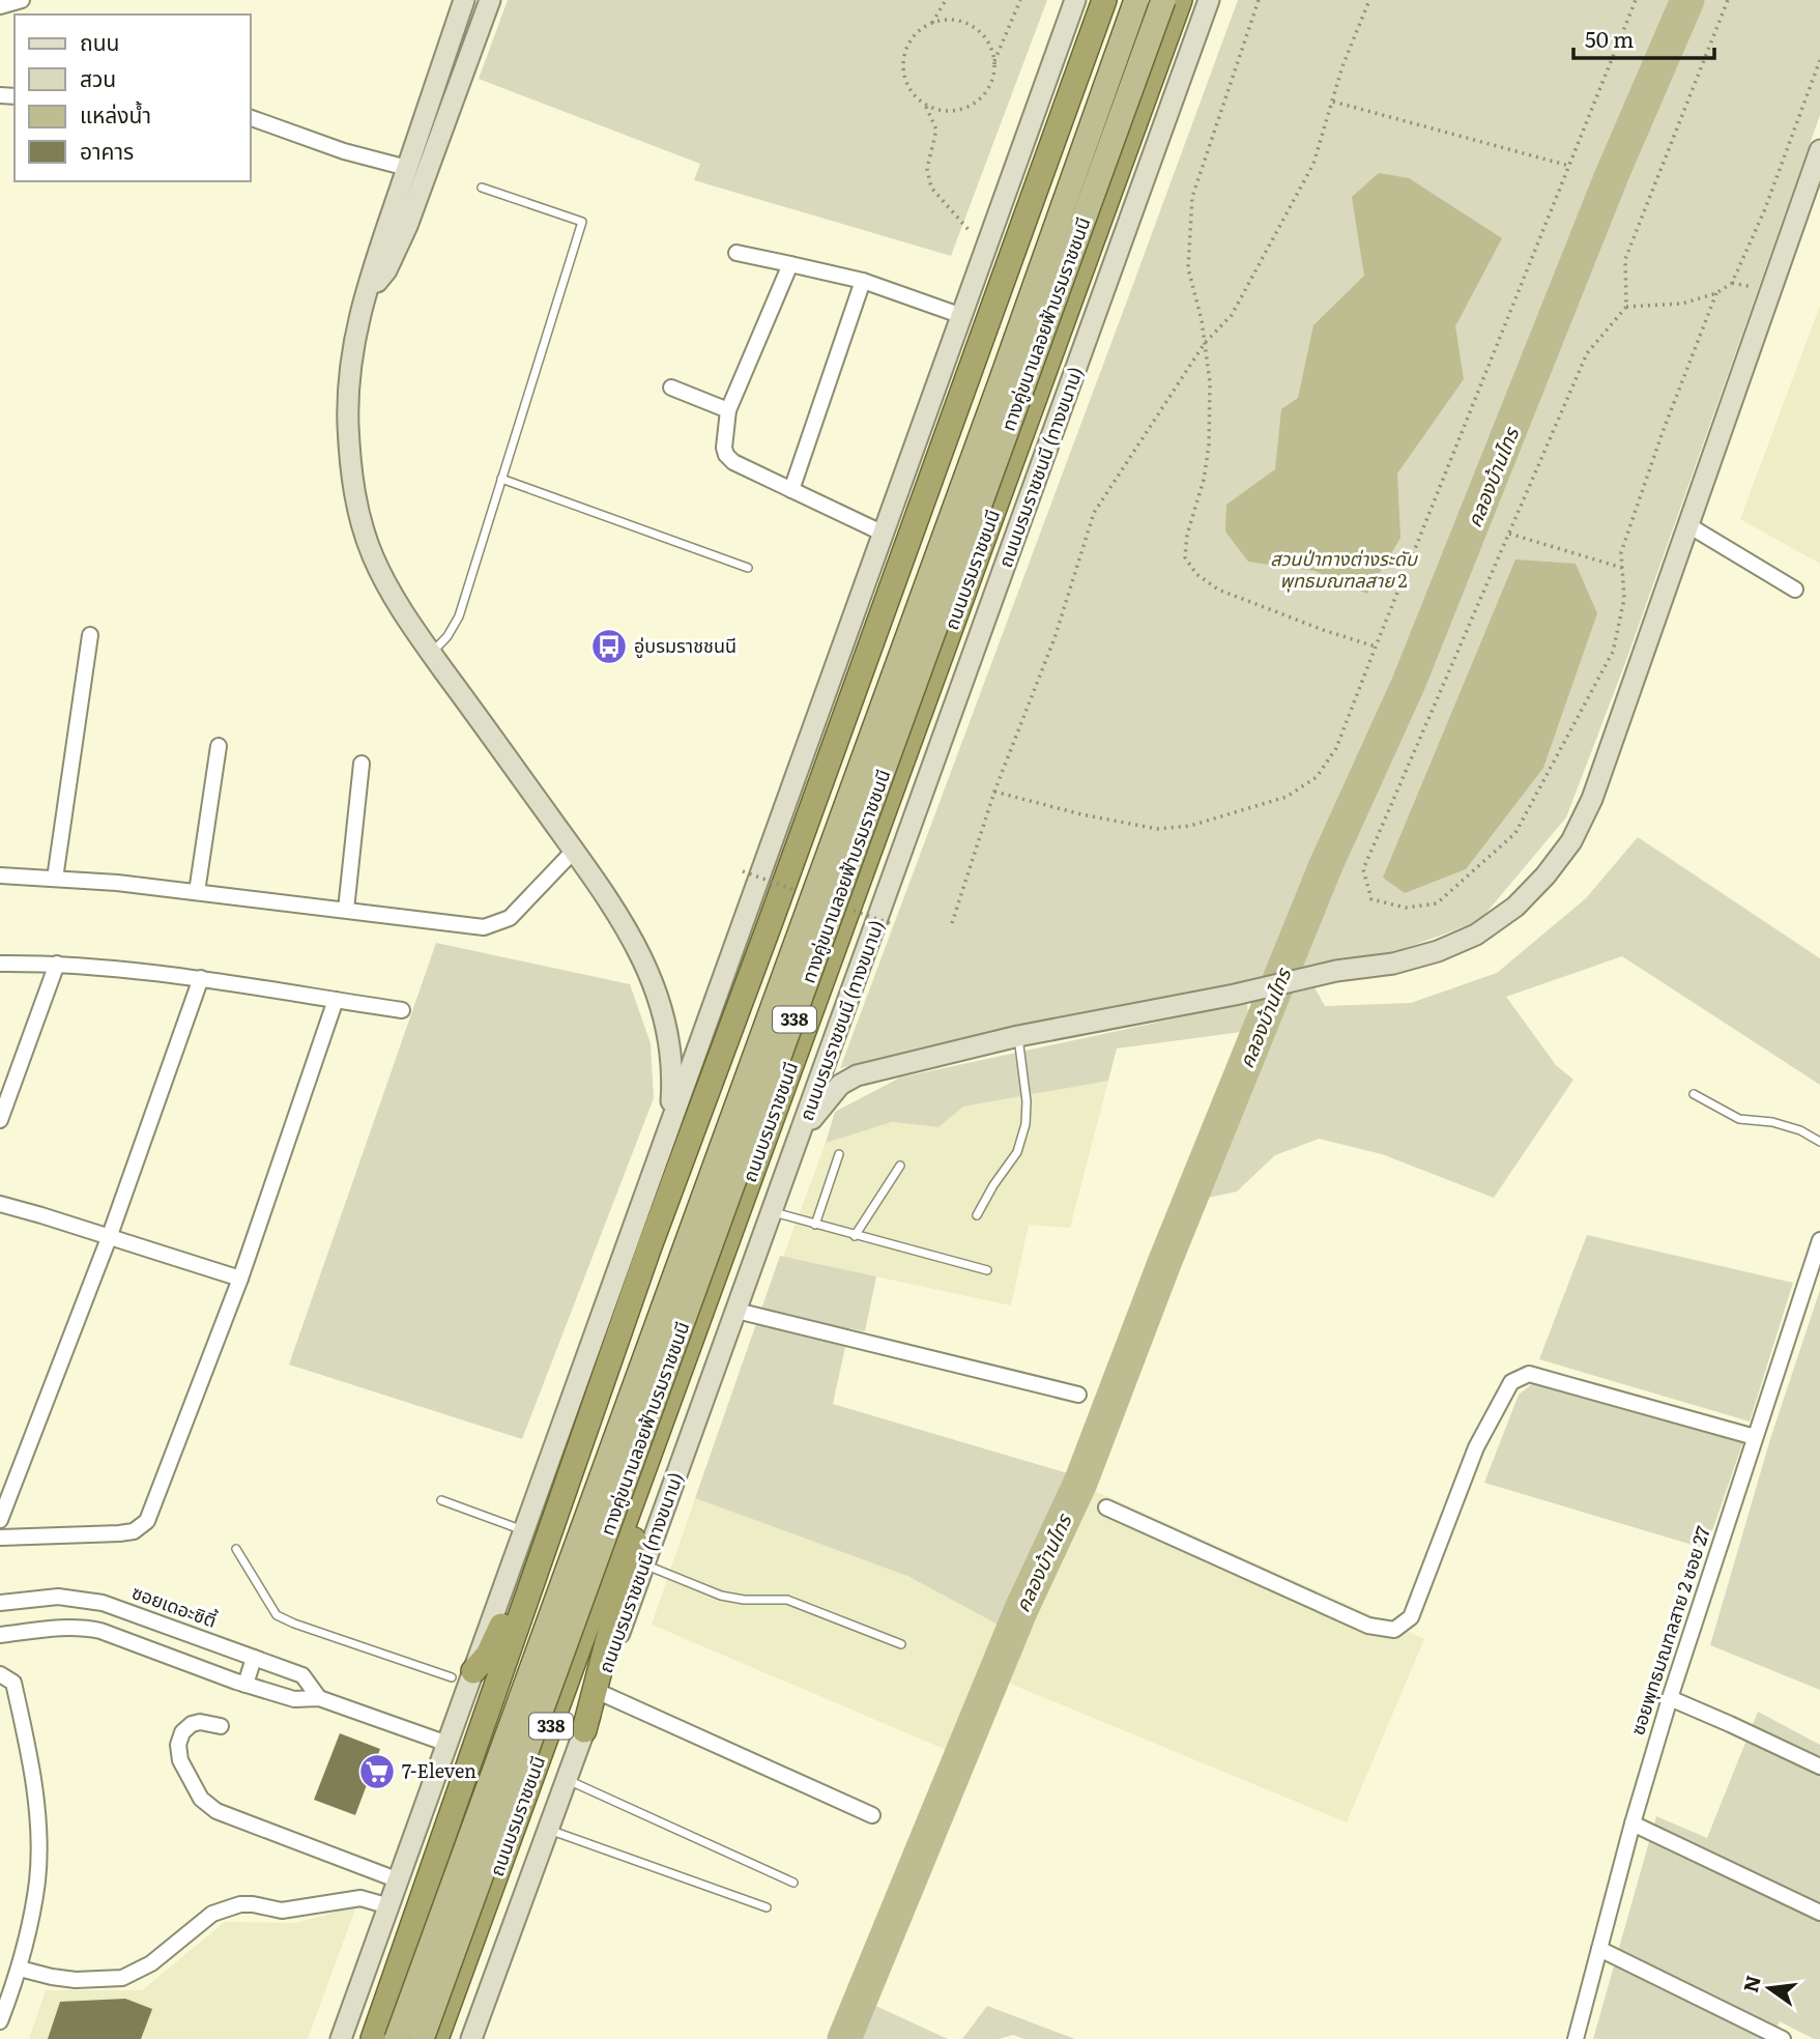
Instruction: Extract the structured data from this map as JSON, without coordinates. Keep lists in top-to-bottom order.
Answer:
{
  "streets": {
    "highway": ["ถนนบรมราชชนนี", "338"],
    "main road": ["ทางคู่ขนานลอยฟ้าบรมราชชนนี", "ถนนบรมราชชนนี (ทางขนาน)"],
    "street": ["ซอยเดอะซิตี้", "ซอยพุทธมณฑลสาย 2 ซอย 27"]
  },
  "water": ["คลองบ้านไทร"],
  "parks": ["สวนป่าทางต่างระดับ พุทธมณฑลสาย 2"],
  "places": {
    "bus stop": ["อู่บรมราชชนนี"],
    "supermarket": ["7-Eleven"]
  },
  "legend": [
    "ถนน",
    "สวน",
    "แหล่งน้ำ",
    "อาคาร"
  ],
  "scale_bar": "50 m",
  "north": "left"
}
